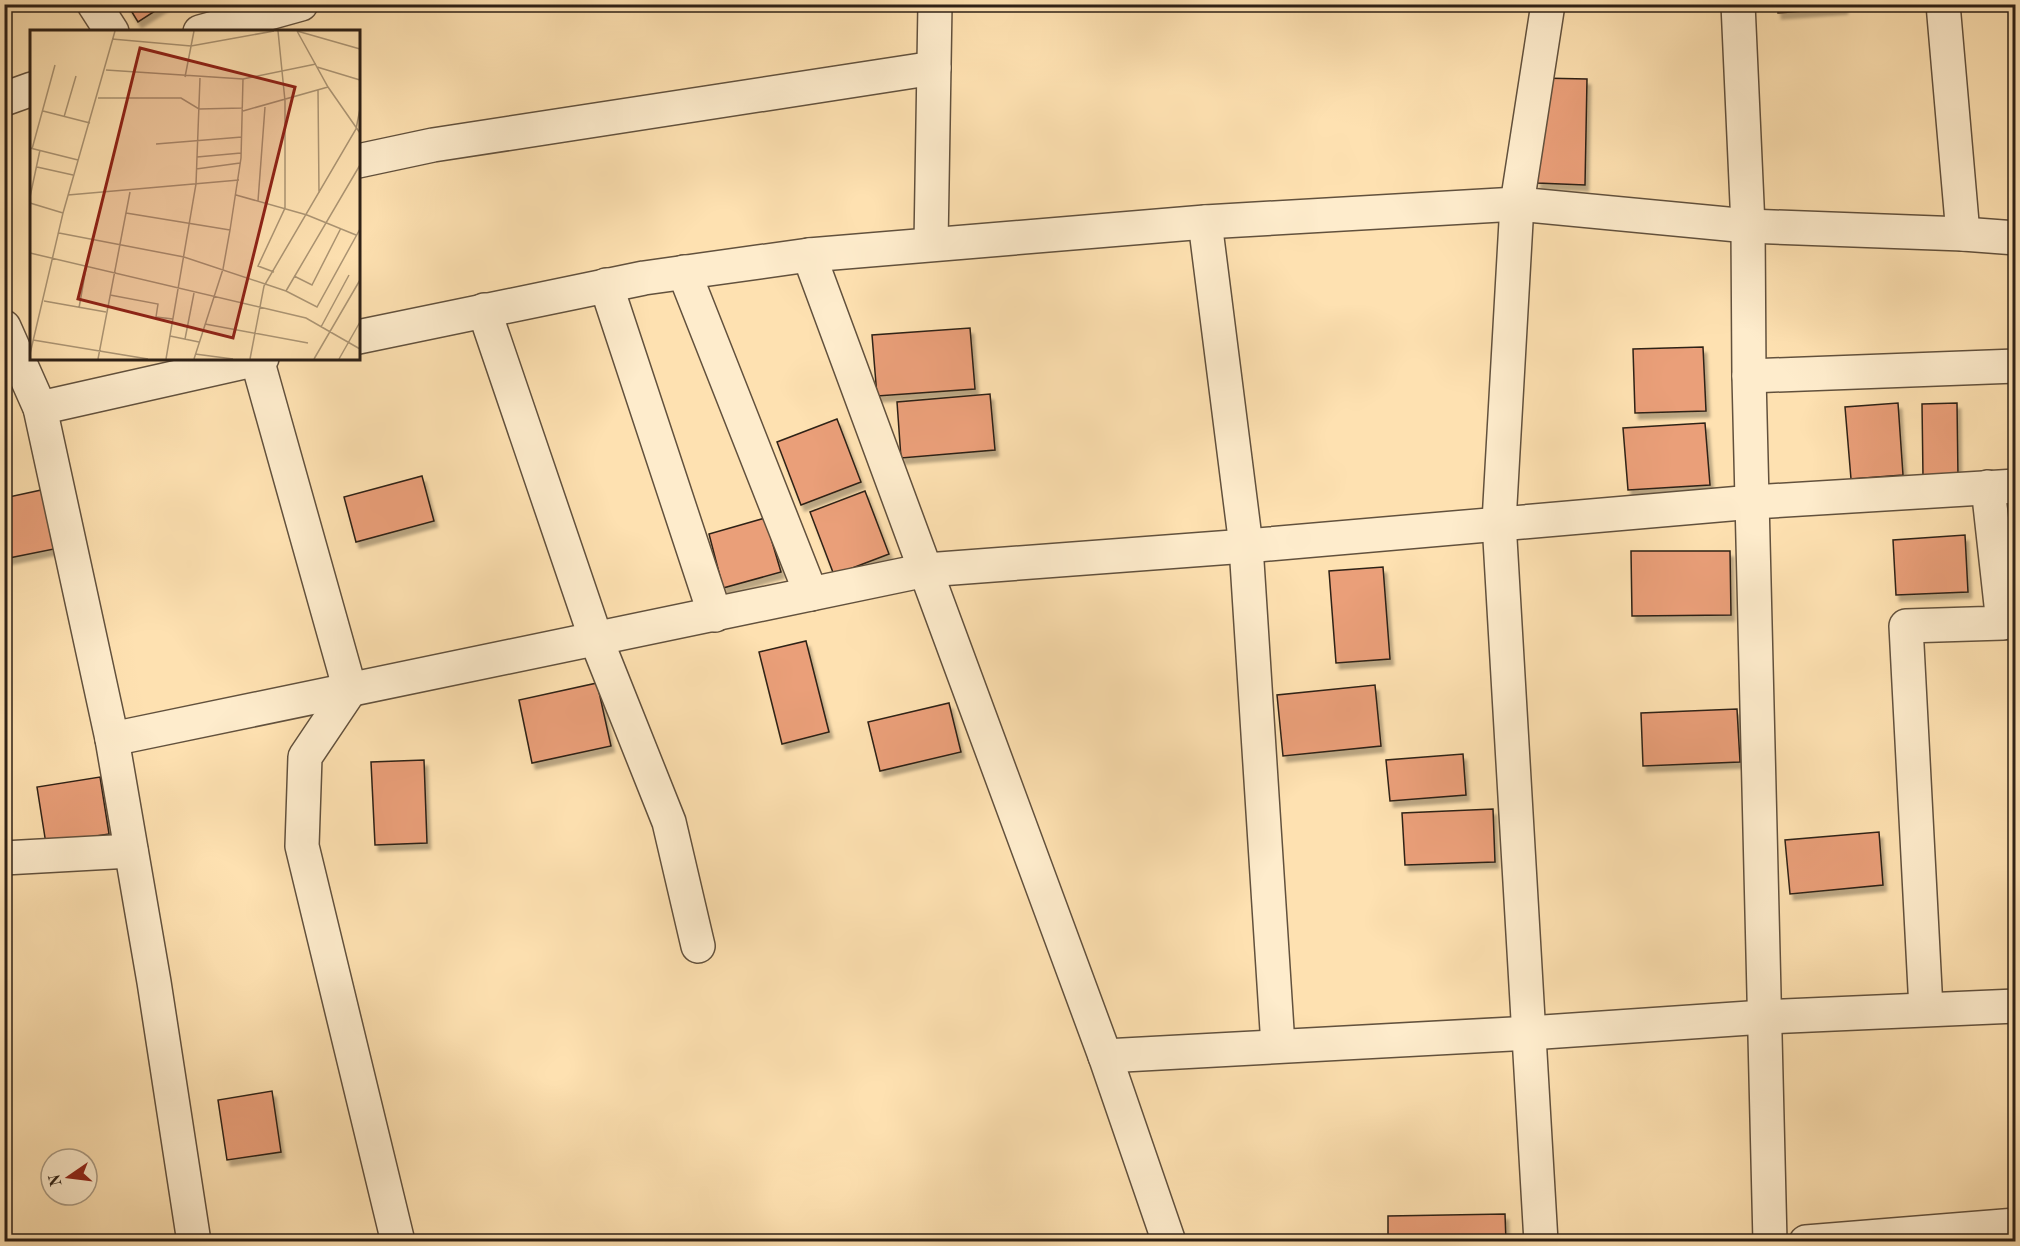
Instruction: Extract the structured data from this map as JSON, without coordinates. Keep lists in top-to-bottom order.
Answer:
{
  "north": "left"
}
